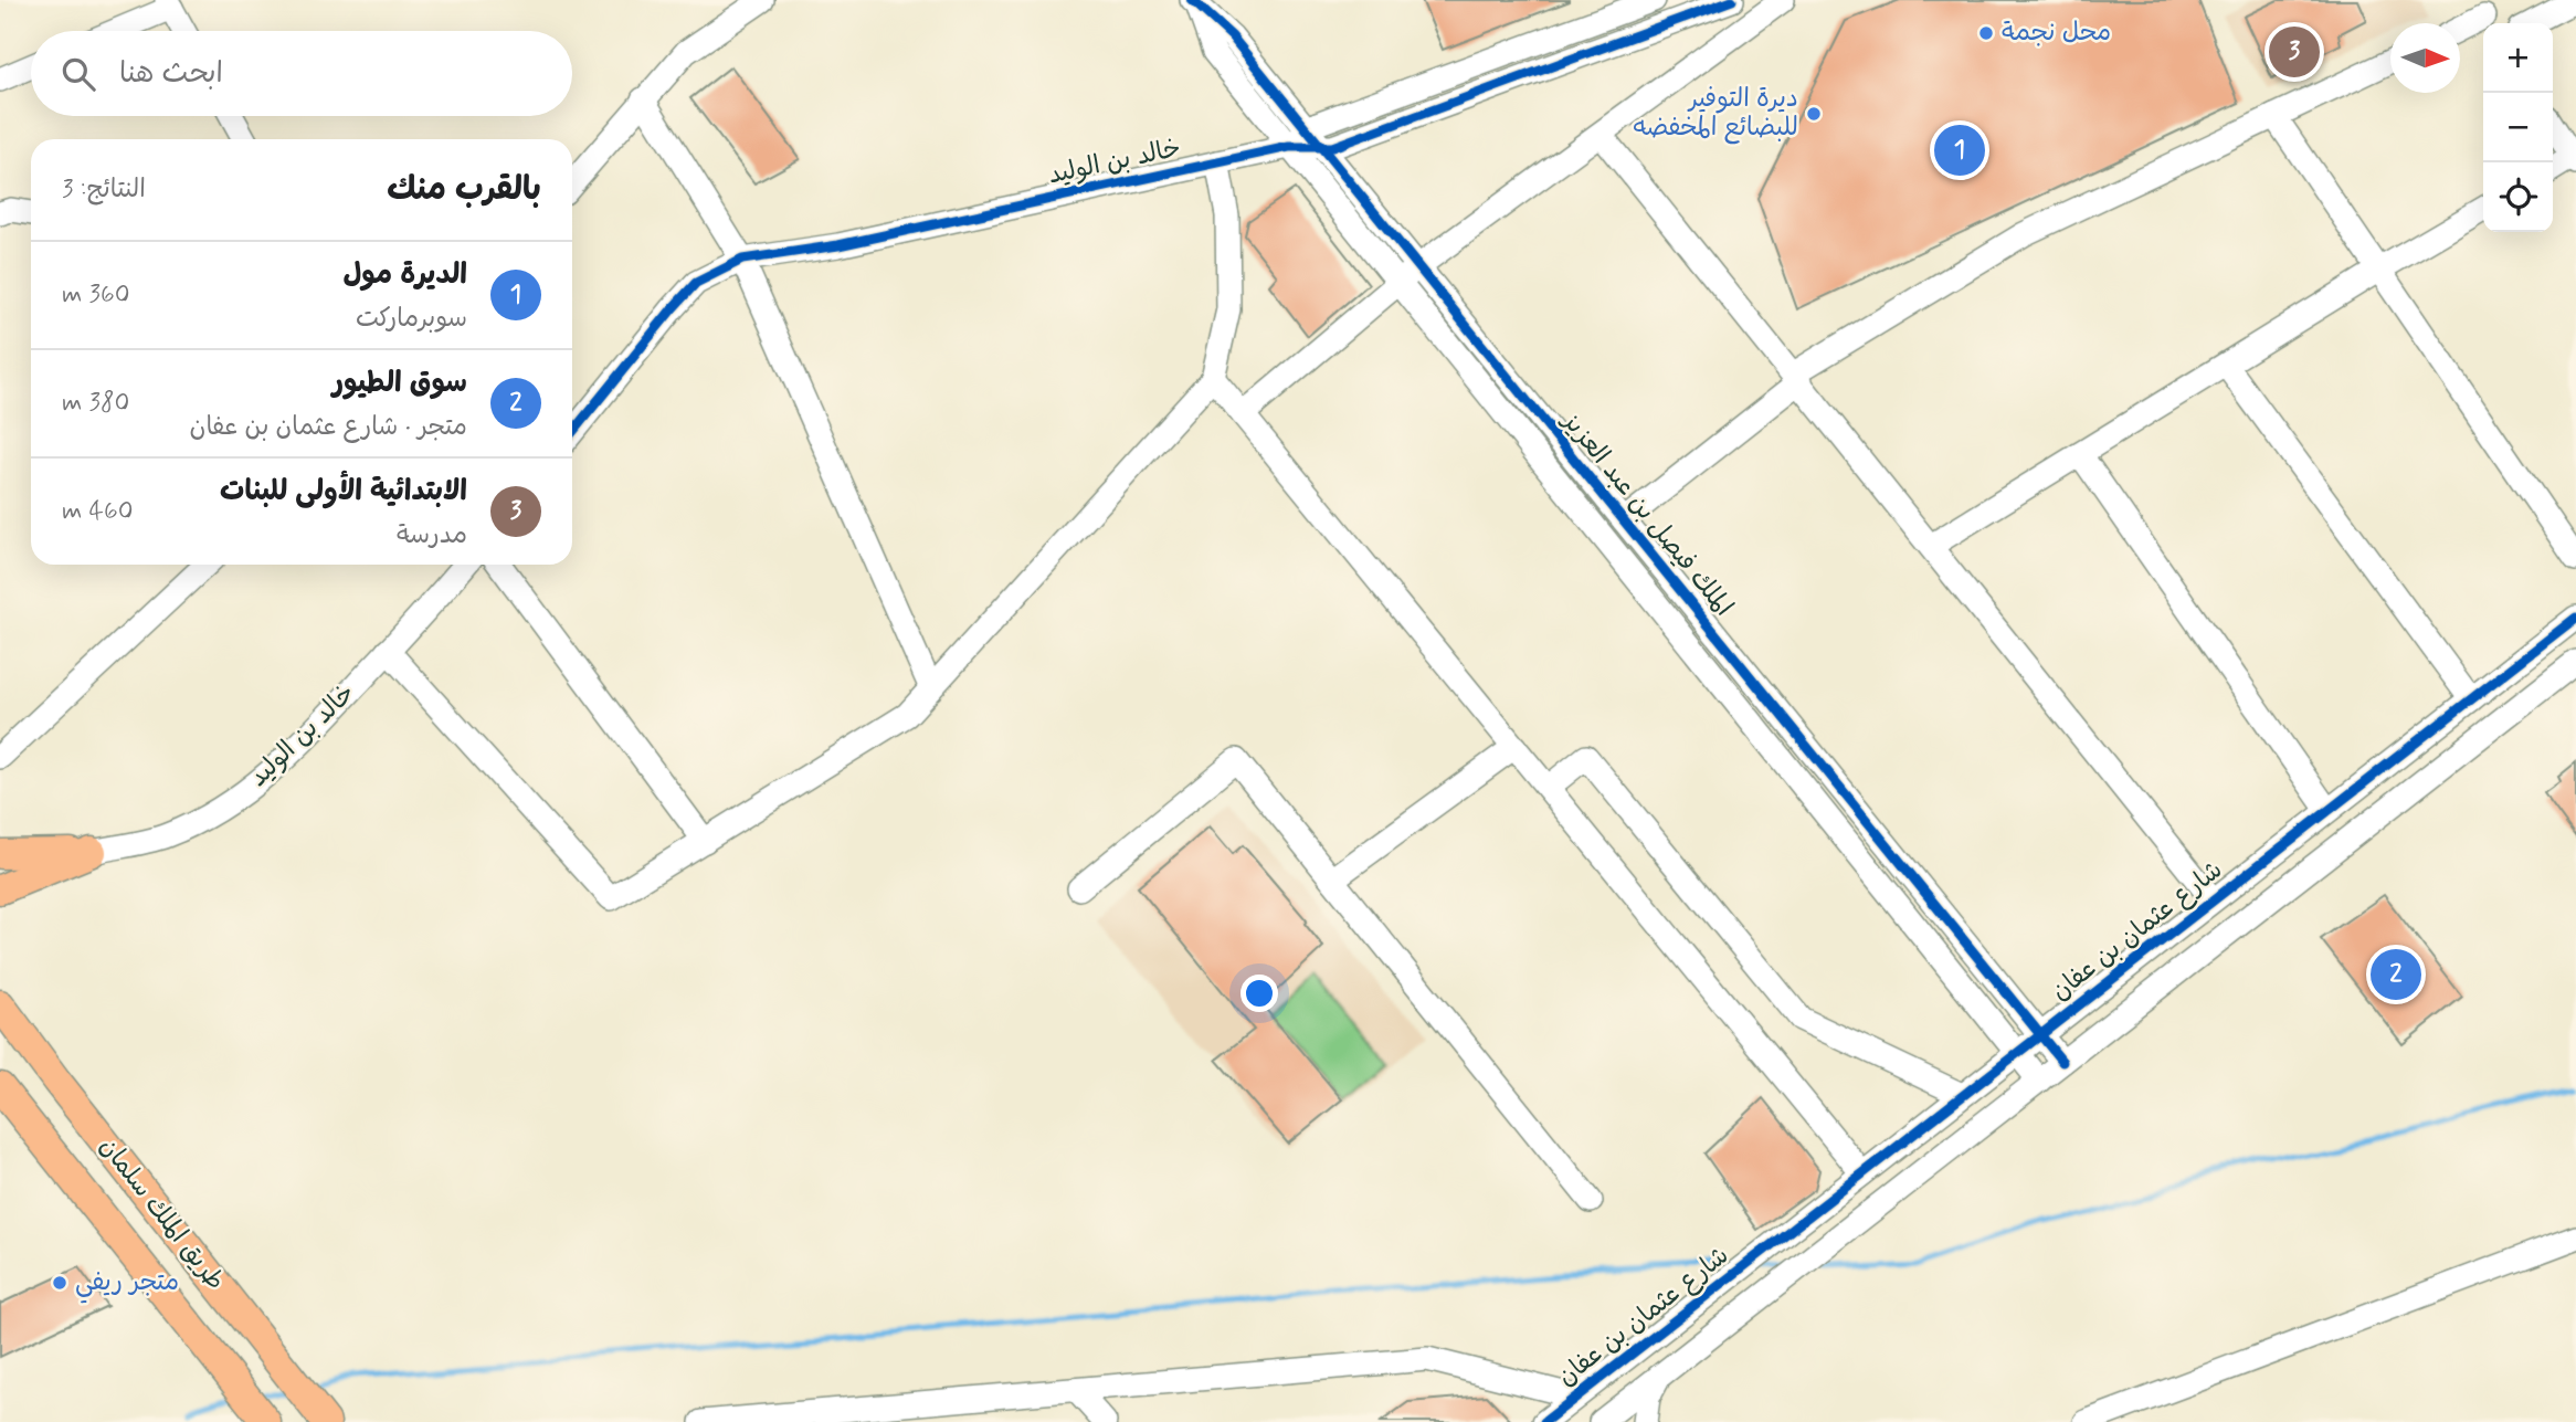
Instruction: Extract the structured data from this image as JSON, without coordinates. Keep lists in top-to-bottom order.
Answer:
{
  "streets": {
    "main road": ["طريق الملك سلمان"],
    "street": ["خالد بن الوليد", "الملك فيصل بن عبد العزيز", "شارع عثمان بن عفان"]
  },
  "crossings": [
    ["خالد بن الوليد", "الملك فيصل بن عبد العزيز"],
    ["الملك فيصل بن عبد العزيز", "شارع عثمان بن عفان"]
  ],
  "places": ["محل نجمة", "ديرة التوفير للبضائع المخفضه", "متجر ريفي"],
  "north": "right",
  "page": {
    "pins": ["3", "1", "2"],
    "map_buttons": ["+", "−"],
    "search": "ابحث هنا",
    "heading": ["بالقرب منك", "النتائج: 3"],
    "list": [
      {
        "mark": "1",
        "name": "الديرة مول",
        "note": "سوبرماركت",
        "value": "360 m"
      },
      {
        "mark": "2",
        "name": "سوق الطيور",
        "note": "متجر · شارع عثمان بن عفان",
        "value": "380 m"
      },
      {
        "mark": "3",
        "name": "الابتدائية الأولى للبنات",
        "note": "مدرسة",
        "value": "460 m"
      }
    ]
  }
}
